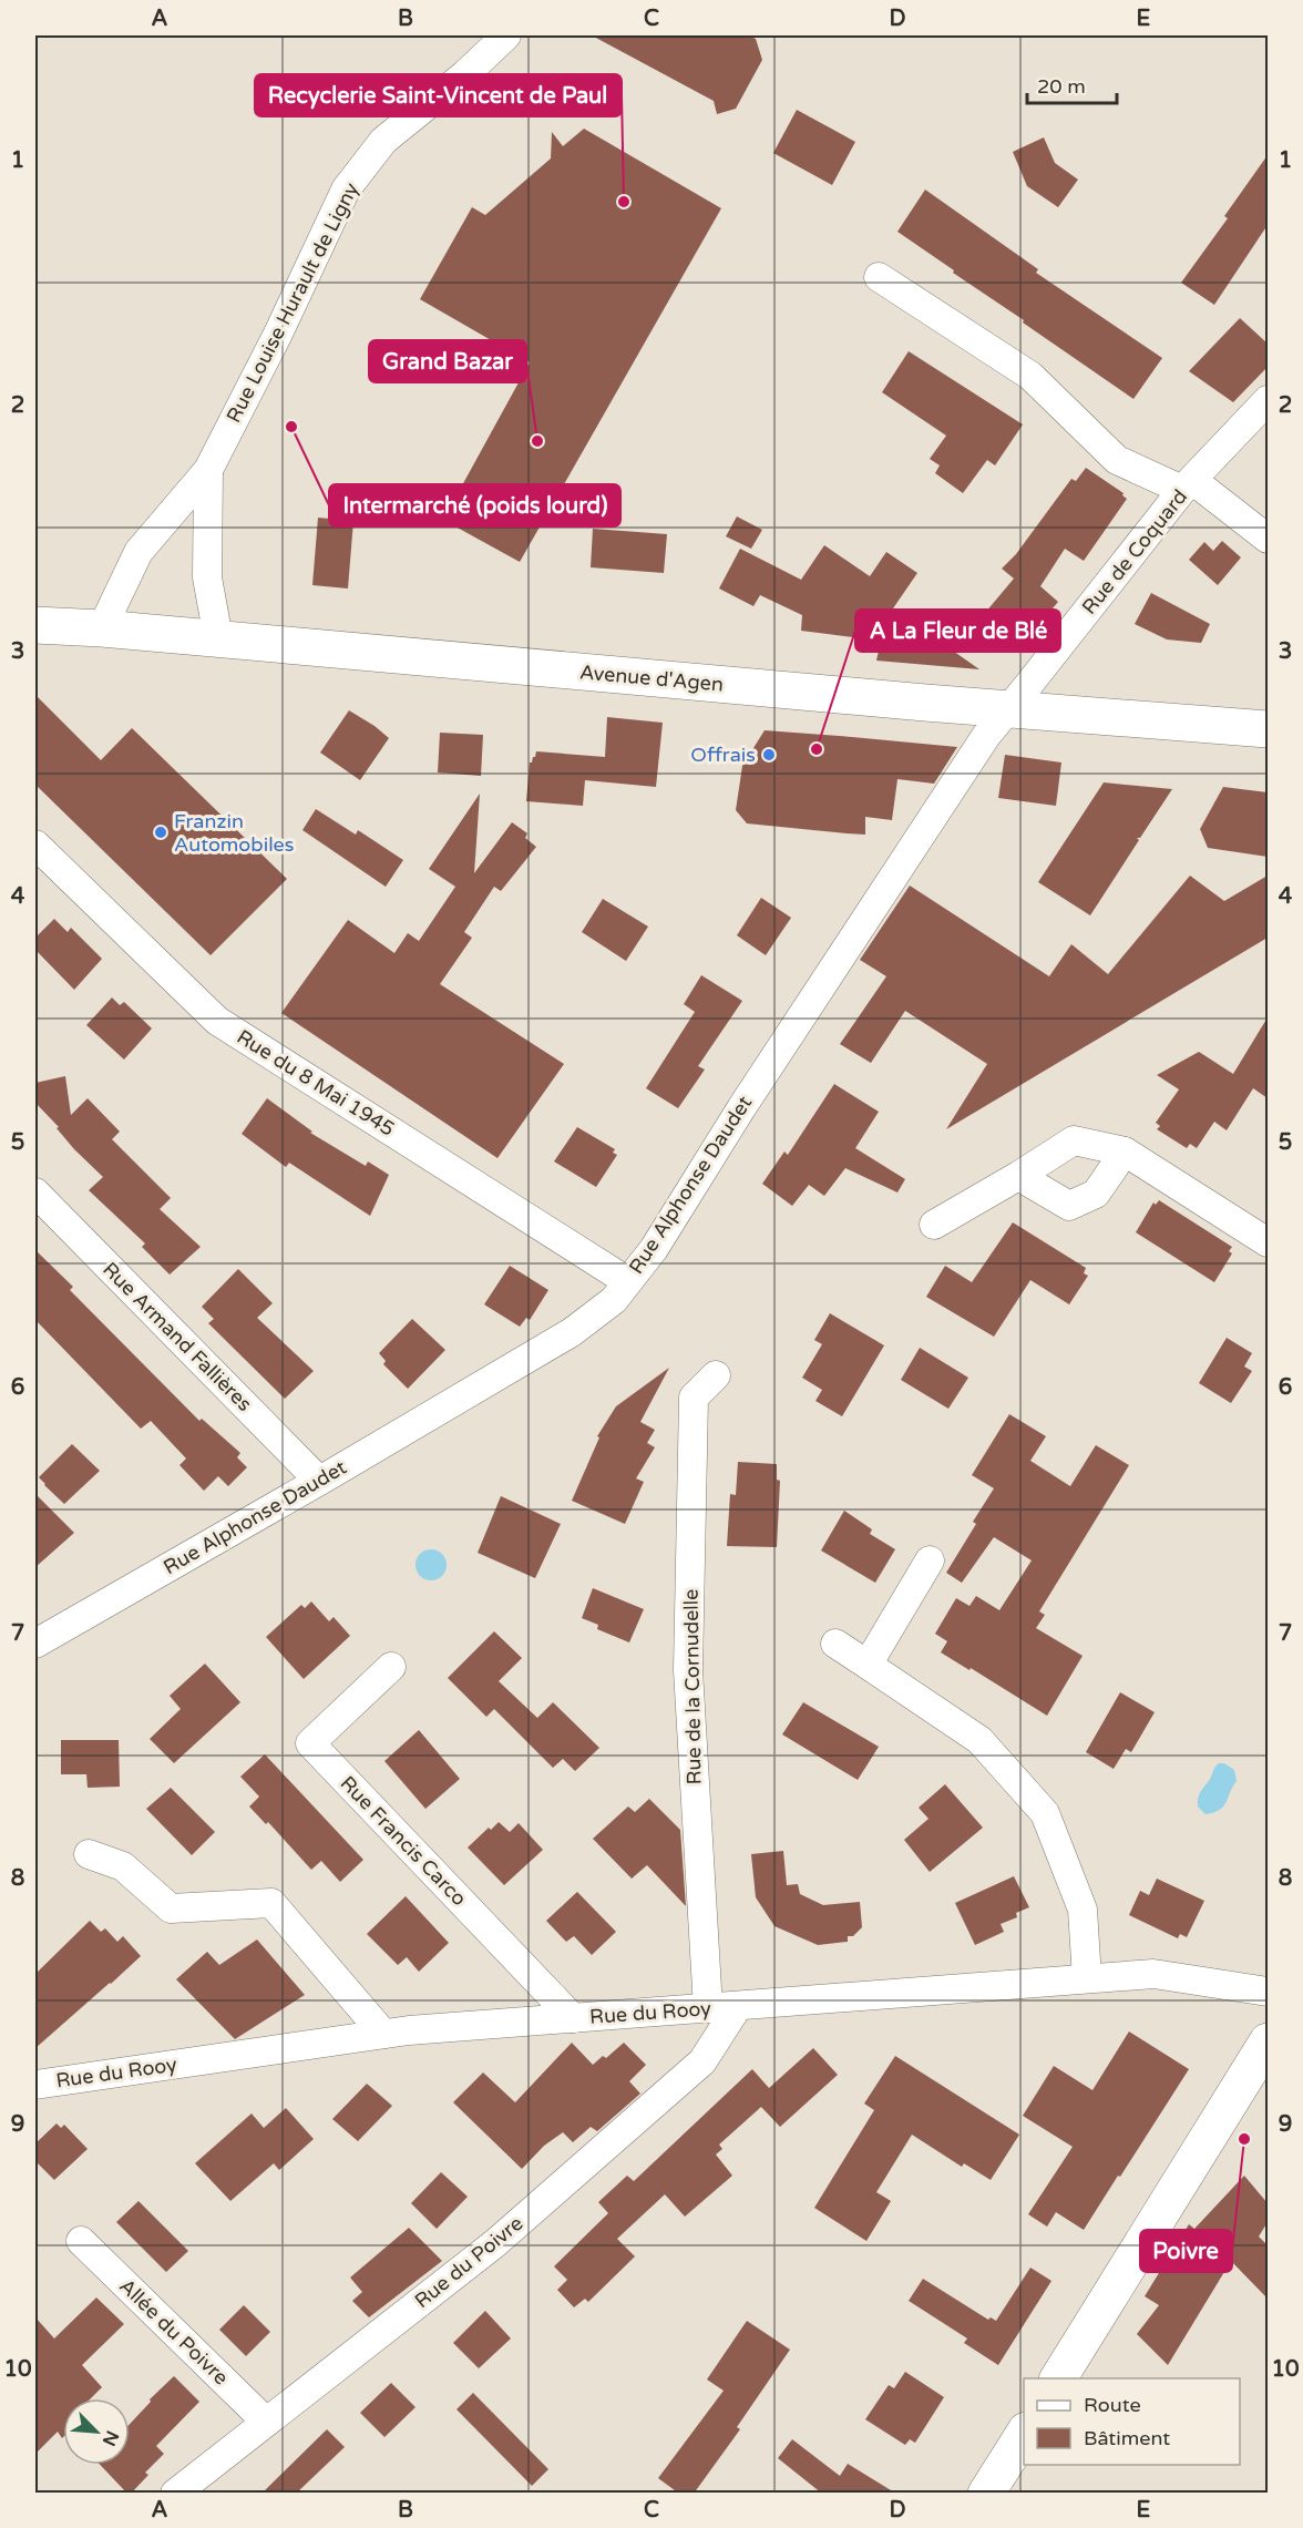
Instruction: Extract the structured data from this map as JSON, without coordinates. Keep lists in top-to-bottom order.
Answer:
{
  "streets": {
    "main road": ["Avenue d'Agen"],
    "street": [
      "Rue Louise Hurault de Ligny",
      "Rue de Coquard",
      "Rue du 8 Mai 1945",
      "Rue Alphonse Daudet",
      "Rue Armand Fallières",
      "Rue de la Cornudelle",
      "Rue Francis Carco",
      "Rue du Rooy",
      "Rue du Poivre",
      "Allée du Poivre"
    ]
  },
  "crossings": [
    ["Rue Louise Hurault de Ligny", "Avenue d'Agen"],
    ["Rue de Coquard", "Avenue d'Agen"],
    ["Rue de Coquard", "Rue Alphonse Daudet"],
    ["Avenue d'Agen", "Rue Alphonse Daudet"],
    ["Rue du 8 Mai 1945", "Rue Alphonse Daudet"],
    ["Rue Alphonse Daudet", "Rue Armand Fallières"],
    ["Rue de la Cornudelle", "Rue du Rooy"],
    ["Rue Francis Carco", "Rue du Rooy"],
    ["Rue du Rooy", "Rue du Poivre"],
    ["Rue du Poivre", "Allée du Poivre"]
  ],
  "places": [
    "Recyclerie Saint-Vincent de Paul",
    "Intermarché (poids lourd)",
    "Grand Bazar",
    "A La Fleur de Blé",
    "Offrais",
    "Franzin Automobiles",
    "Poivre"
  ],
  "legend": ["Route", "Bâtiment"],
  "scale_bar": "20 m",
  "north": "bottom right",
  "grid": {
    "columns": [
      "A",
      "B",
      "C",
      "D",
      "E"
    ],
    "rows": [
      "1",
      "2",
      "3",
      "4",
      "5",
      "6",
      "7",
      "8",
      "9",
      "10"
    ]
  }
}
